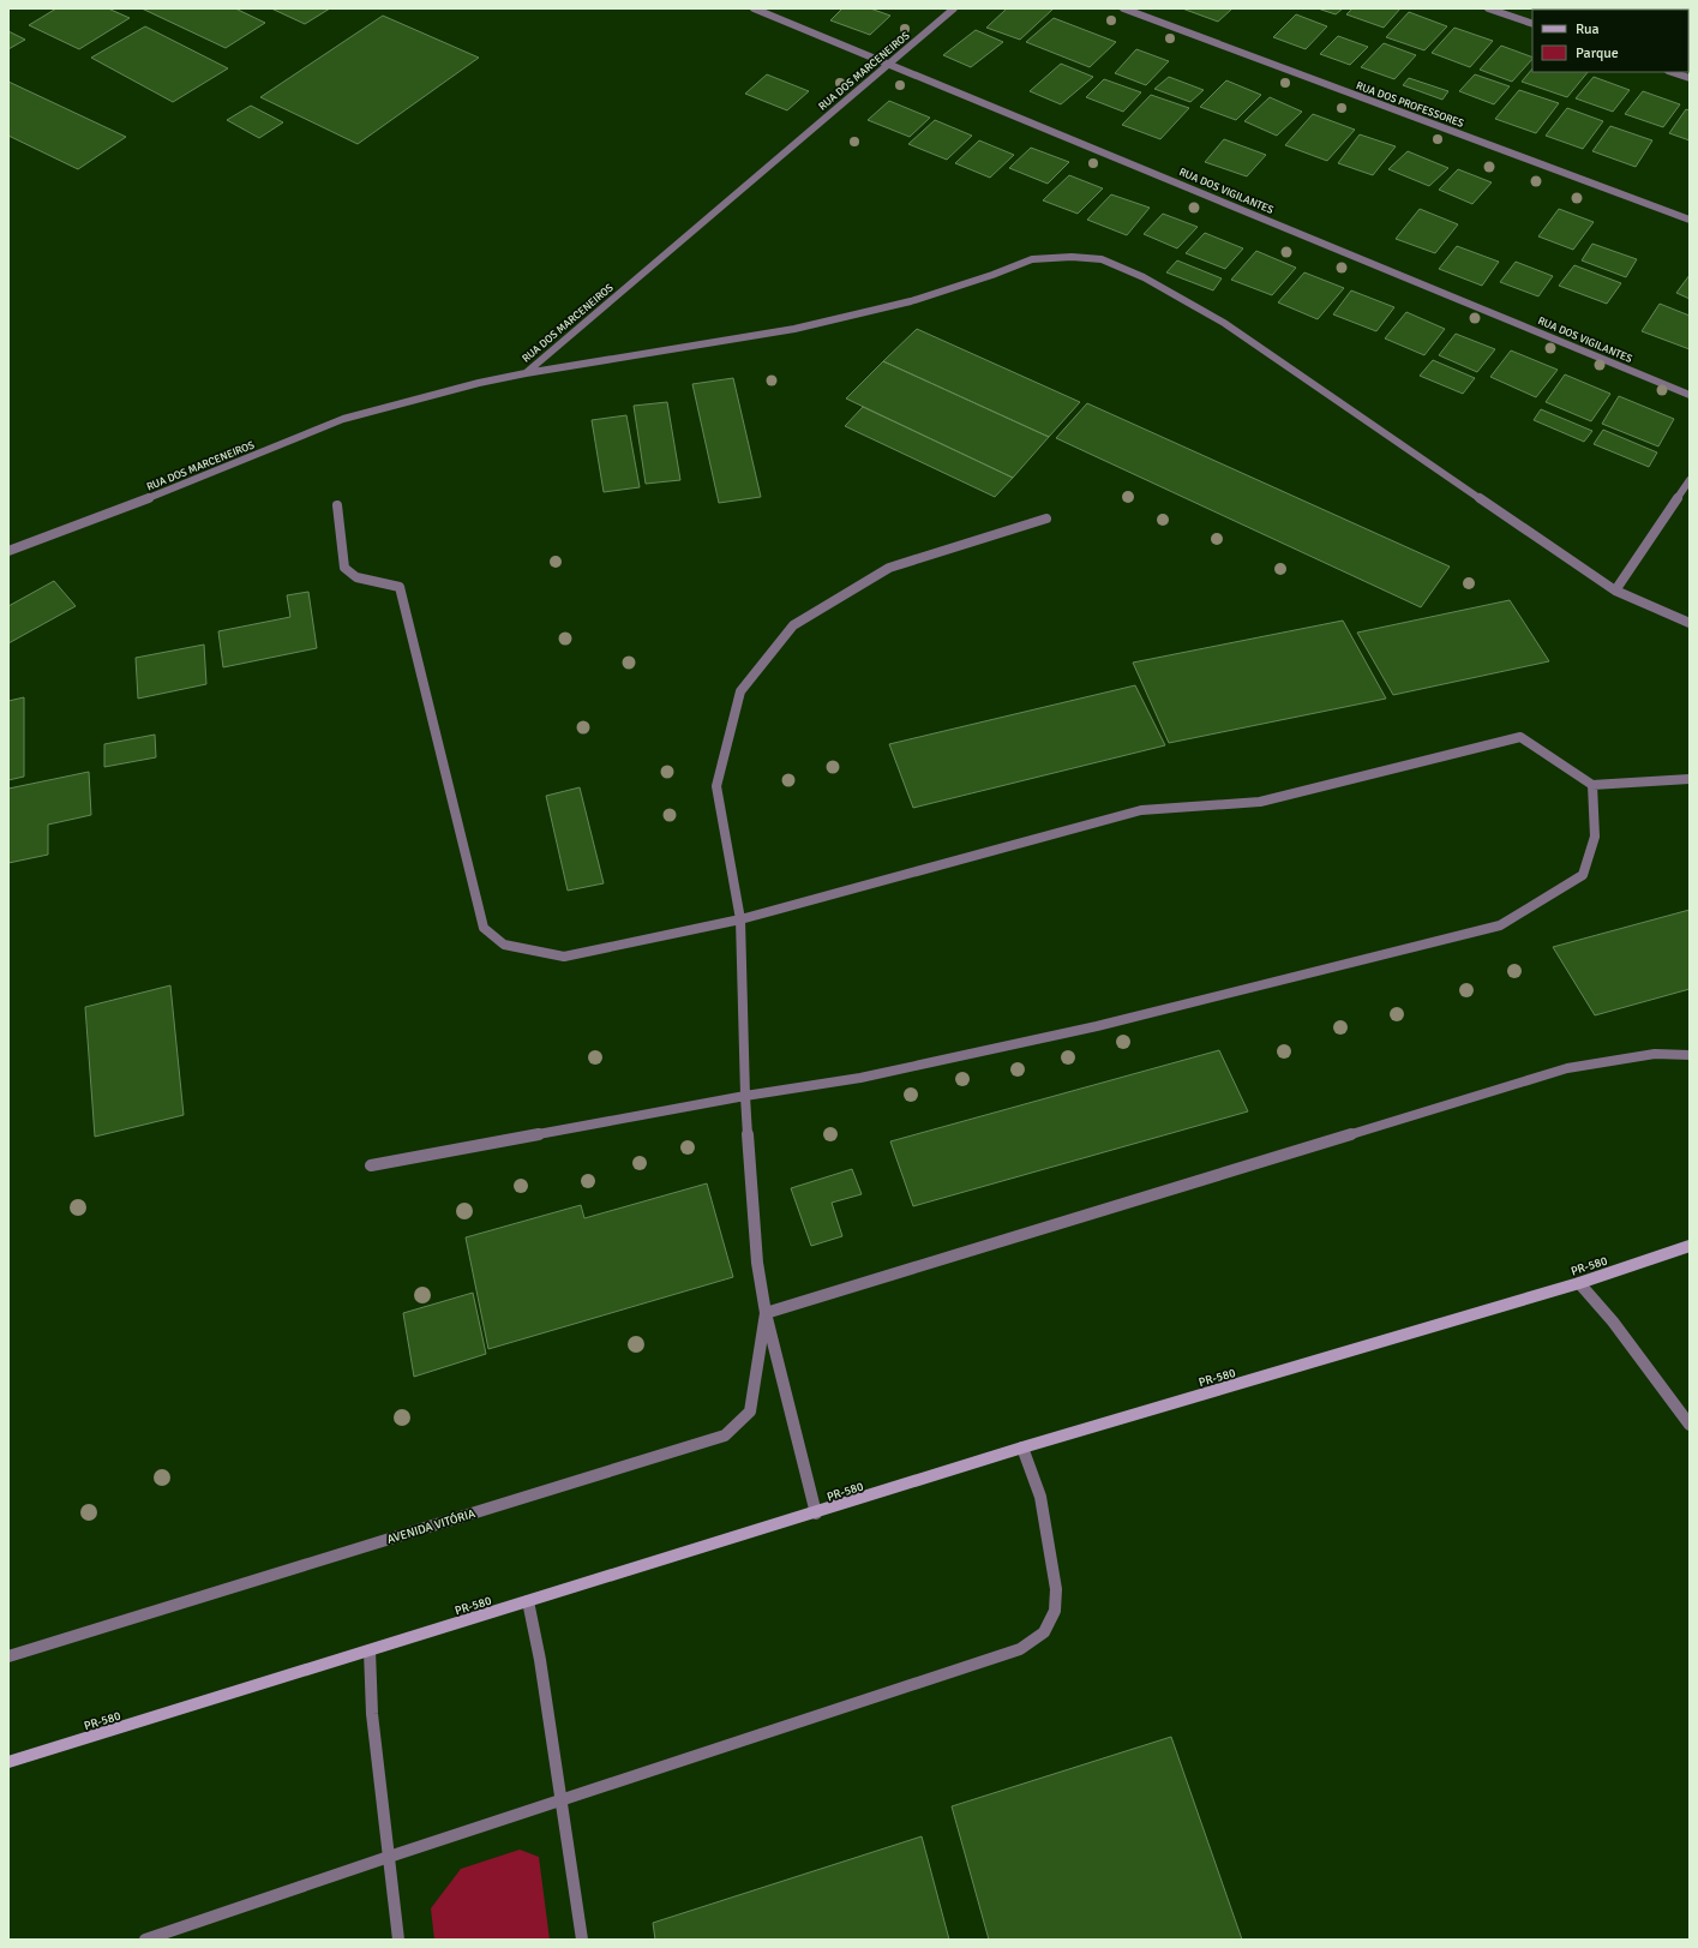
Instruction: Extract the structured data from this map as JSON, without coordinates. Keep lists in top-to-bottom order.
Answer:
{
  "streets": {
    "main road": ["PR-580"],
    "street": [
      "RUA DOS MARCENEIROS",
      "RUA DOS PROFESSORES",
      "RUA DOS VIGILANTES",
      "AVENIDA VITÓRIA"
    ]
  },
  "crossings": [
    ["RUA DOS MARCENEIROS", "RUA DOS VIGILANTES"]
  ],
  "legend": ["Rua", "Parque"]
}
